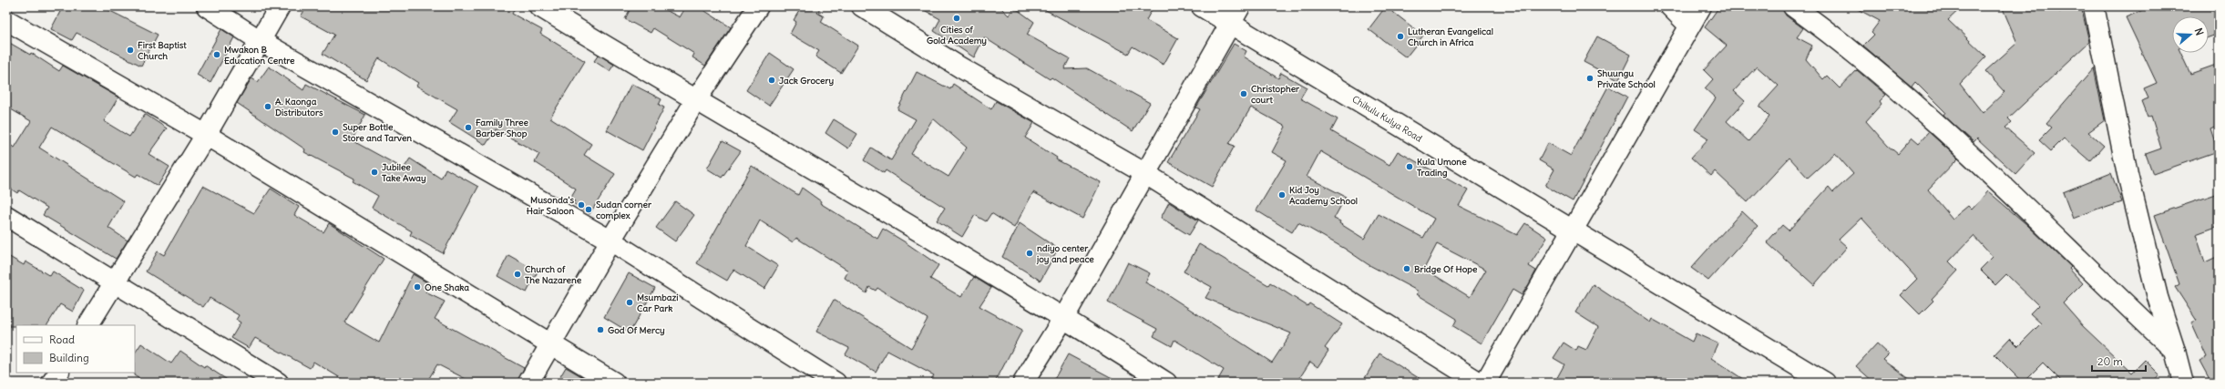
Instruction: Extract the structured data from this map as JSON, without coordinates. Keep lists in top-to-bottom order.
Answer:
{
  "streets": {
    "street": ["Chikulu Kulya Road"]
  },
  "places": [
    "Cities of Gold Academy",
    "Lutheran Evangelical Church in Africa",
    "First Baptist Church",
    "Mwakon B Education Centre",
    "Shuungu Private School",
    "Jack Grocery",
    "Christopher court",
    "A. Kaonga Distributors",
    "Family Three Barber Shop",
    "Super Bottle Store and Tarven",
    "Kula Umone Trading",
    "Jubilee Take Away",
    "Kid Joy Academy School",
    "Musonda's Hair Saloon",
    "Sudan corner complex",
    "ndiyo center joy and peace",
    "Bridge Of Hope",
    "Church of The Nazarene",
    "One Shaka",
    "Msumbazi Car Park",
    "God Of Mercy"
  ],
  "legend": ["Road", "Building"],
  "scale_bar": "20 m",
  "north": "right"
}
